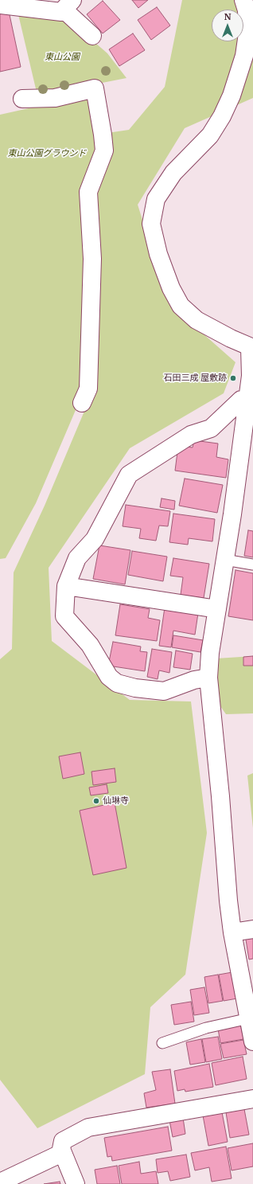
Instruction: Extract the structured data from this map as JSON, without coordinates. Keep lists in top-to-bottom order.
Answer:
{
  "parks": ["東山公園", "東山公園グラウンド"],
  "places": ["石田三成 屋敷跡", "仙琳寺"],
  "north": "top"
}
